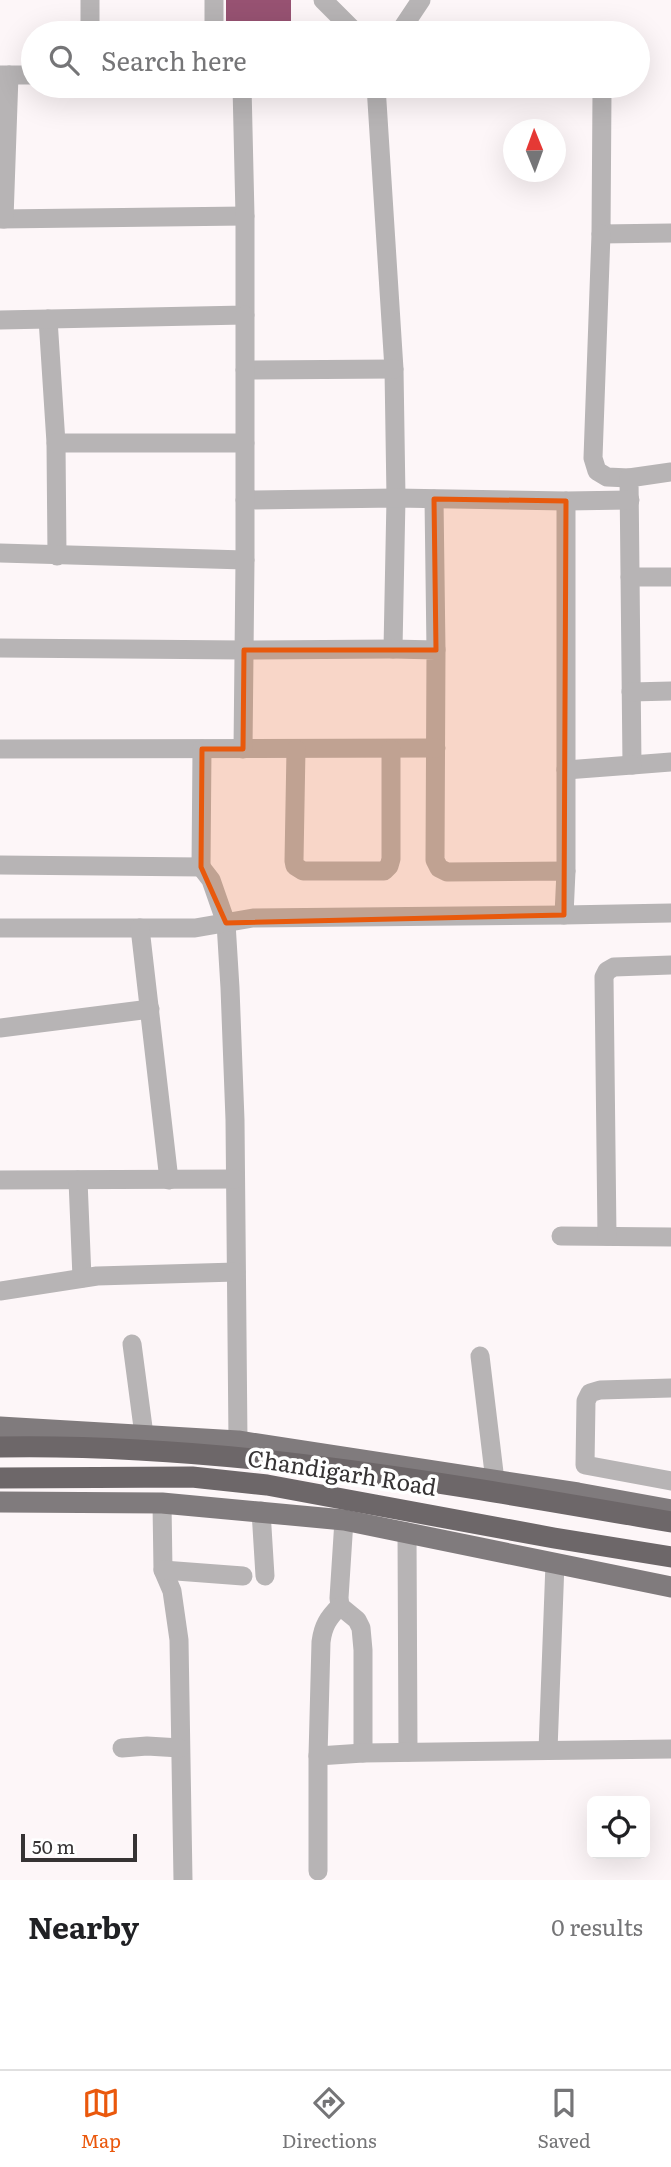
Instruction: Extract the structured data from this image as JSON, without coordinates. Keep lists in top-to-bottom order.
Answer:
{
  "streets": {
    "highway": ["Chandigarh Road"]
  },
  "scale_bar": "50 m",
  "north": "top",
  "page": {
    "search": "Search here",
    "scale": "50 m",
    "heading": ["Nearby", "0 results"],
    "nav": ["Map", "Directions", "Saved"]
  }
}
